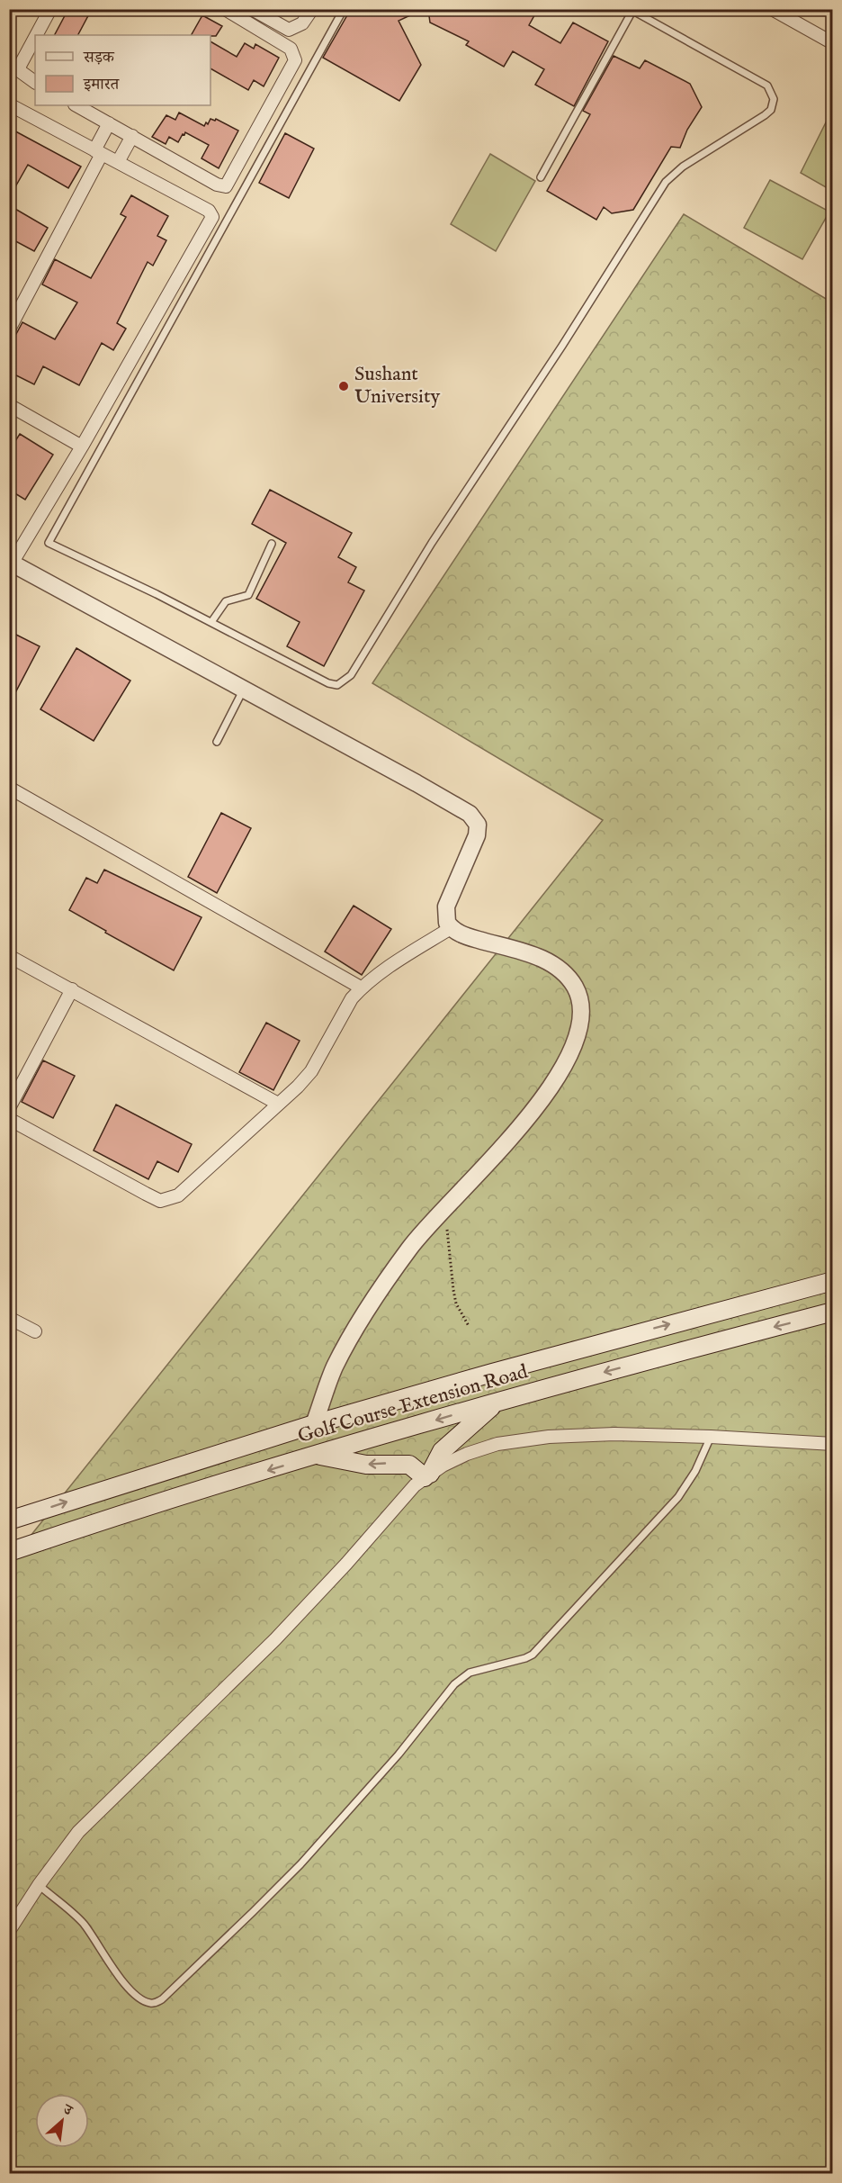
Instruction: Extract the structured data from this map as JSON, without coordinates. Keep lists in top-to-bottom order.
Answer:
{
  "streets": {
    "main road": ["Golf Course Extension Road"]
  },
  "places": ["Sushant University"],
  "legend": ["सड़क", "इमारत"],
  "north": "top right"
}
